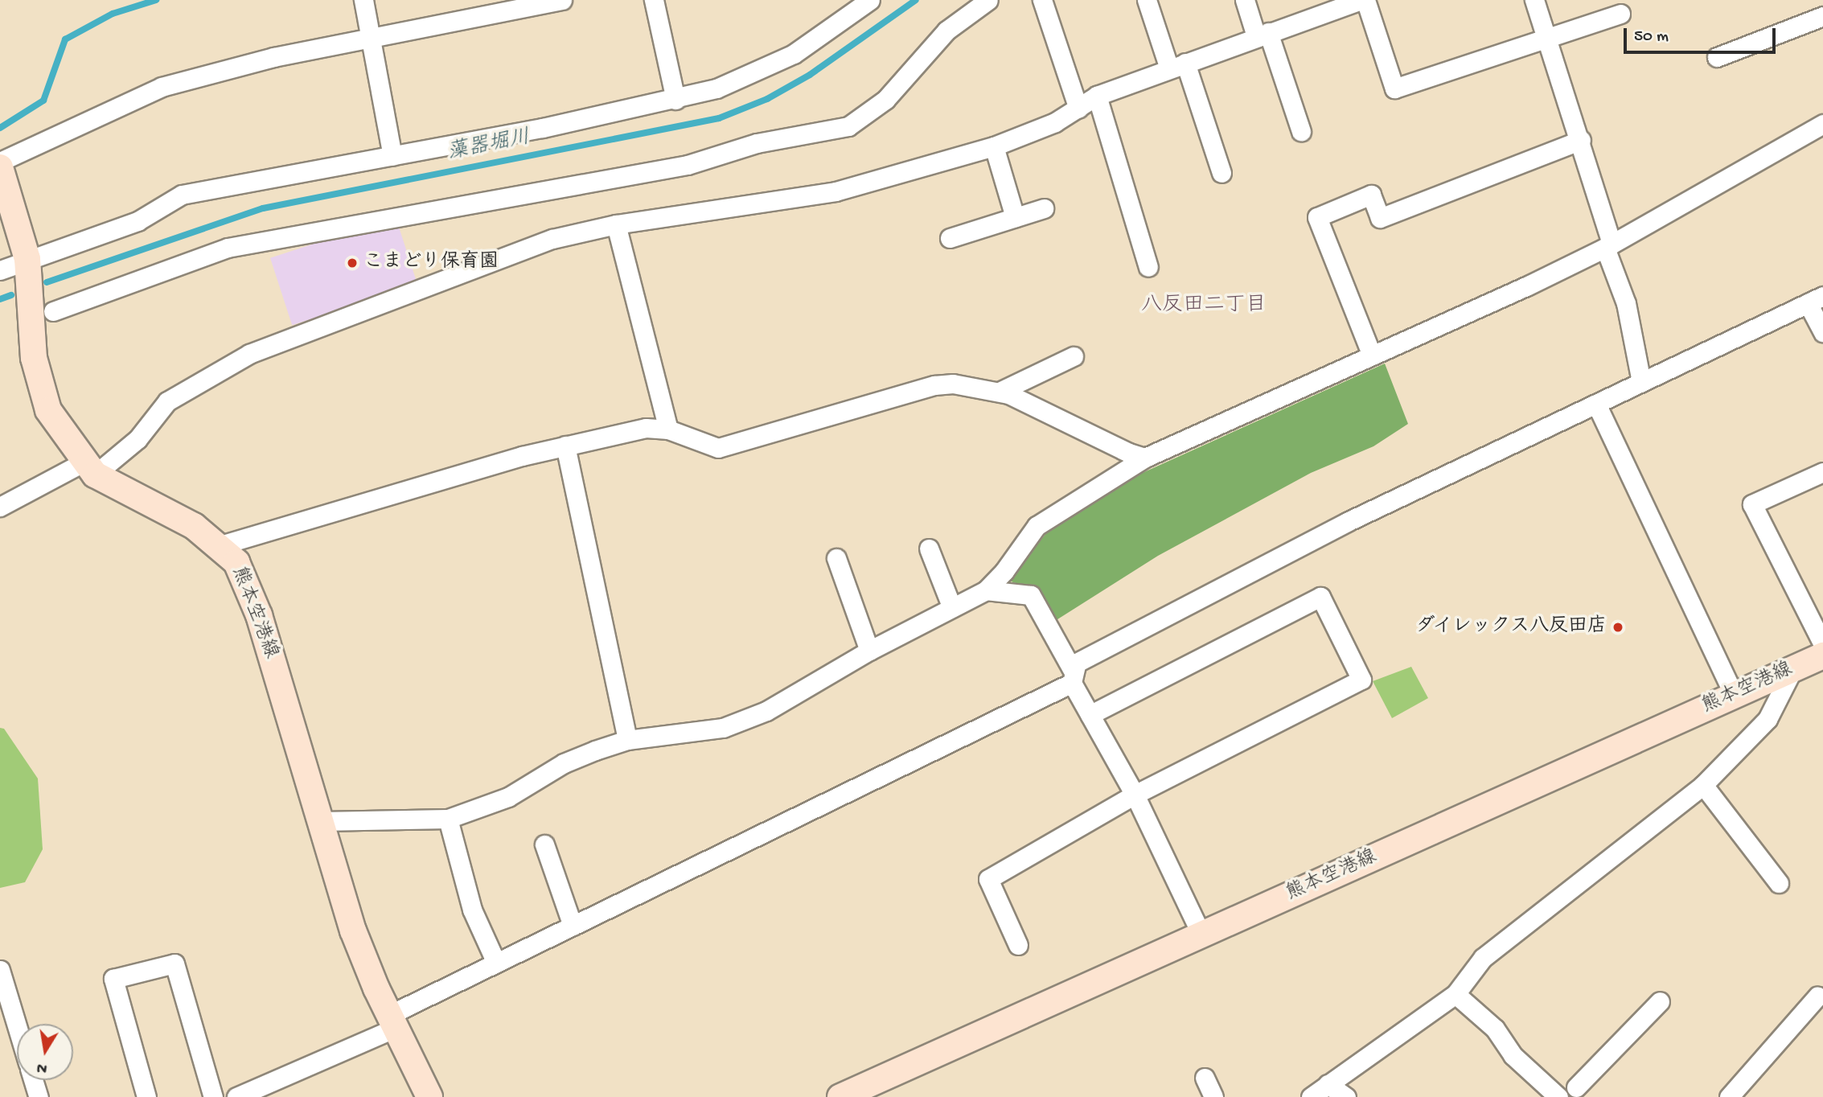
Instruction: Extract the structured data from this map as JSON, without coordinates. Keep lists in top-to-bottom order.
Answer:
{
  "streets": {
    "main road": ["熊本空港線"]
  },
  "districts": ["八反田二丁目"],
  "water": ["藻器堀川"],
  "places": ["こまどり保育園", "ダイレックス八反田店"],
  "scale_bar": "50 m",
  "north": "bottom"
}
